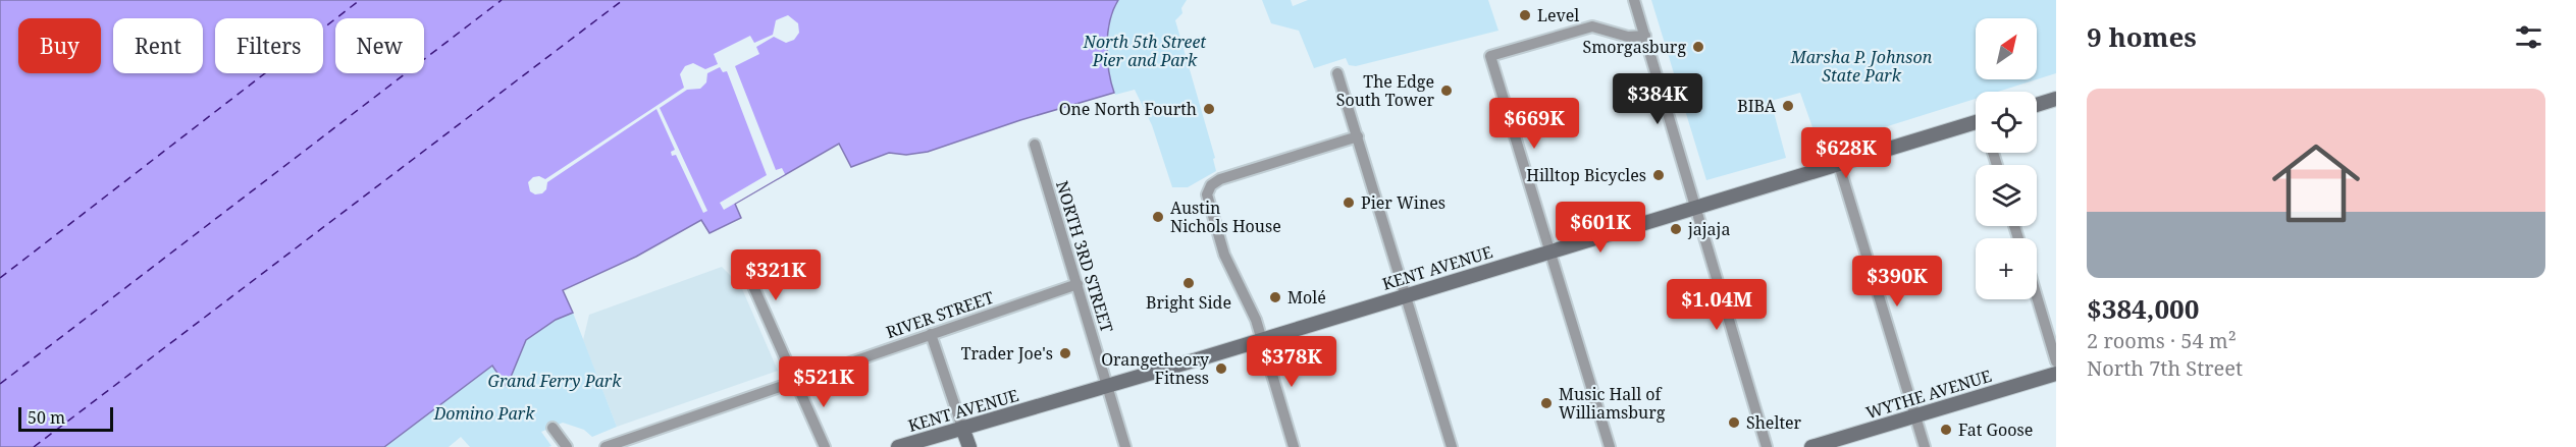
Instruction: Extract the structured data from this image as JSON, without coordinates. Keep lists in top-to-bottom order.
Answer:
{
  "streets": {
    "main road": ["KENT AVENUE", "WYTHE AVENUE"],
    "street": ["NORTH 3RD STREET", "RIVER STREET"]
  },
  "crossings": [
    ["NORTH 3RD STREET", "KENT AVENUE"],
    ["NORTH 3RD STREET", "RIVER STREET"]
  ],
  "parks": [
    "North 5th Street Pier and Park",
    "Marsha P. Johnson State Park",
    "Grand Ferry Park",
    "Domino Park"
  ],
  "places": [
    "Level",
    "Smorgasburg",
    "The Edge South Tower",
    "BIBA",
    "One North Fourth",
    "Hilltop Bicycles",
    "Pier Wines",
    "Austin Nichols House",
    "jajaja",
    "Bright Side",
    "Molé",
    "Trader Joe's",
    "Orangetheory Fitness",
    "Music Hall of Williamsburg",
    "Shelter",
    "Fat Goose"
  ],
  "scale_bar": "50 m",
  "north": "top right",
  "page": {
    "heading": "9 homes",
    "map_buttons": "+",
    "chip": [
      "Buy",
      "Rent",
      "Filters",
      "New"
    ],
    "price": [
      "$384K",
      "$669K",
      "$628K",
      "$601K",
      "$321K",
      "$390K",
      "$1.04M",
      "$378K",
      "$521K"
    ],
    "list": [
      {
        "name": "$384,000",
        "note": "2 rooms · 54 m² · North 7th Street"
      }
    ],
    "scale": "50 m"
  }
}
